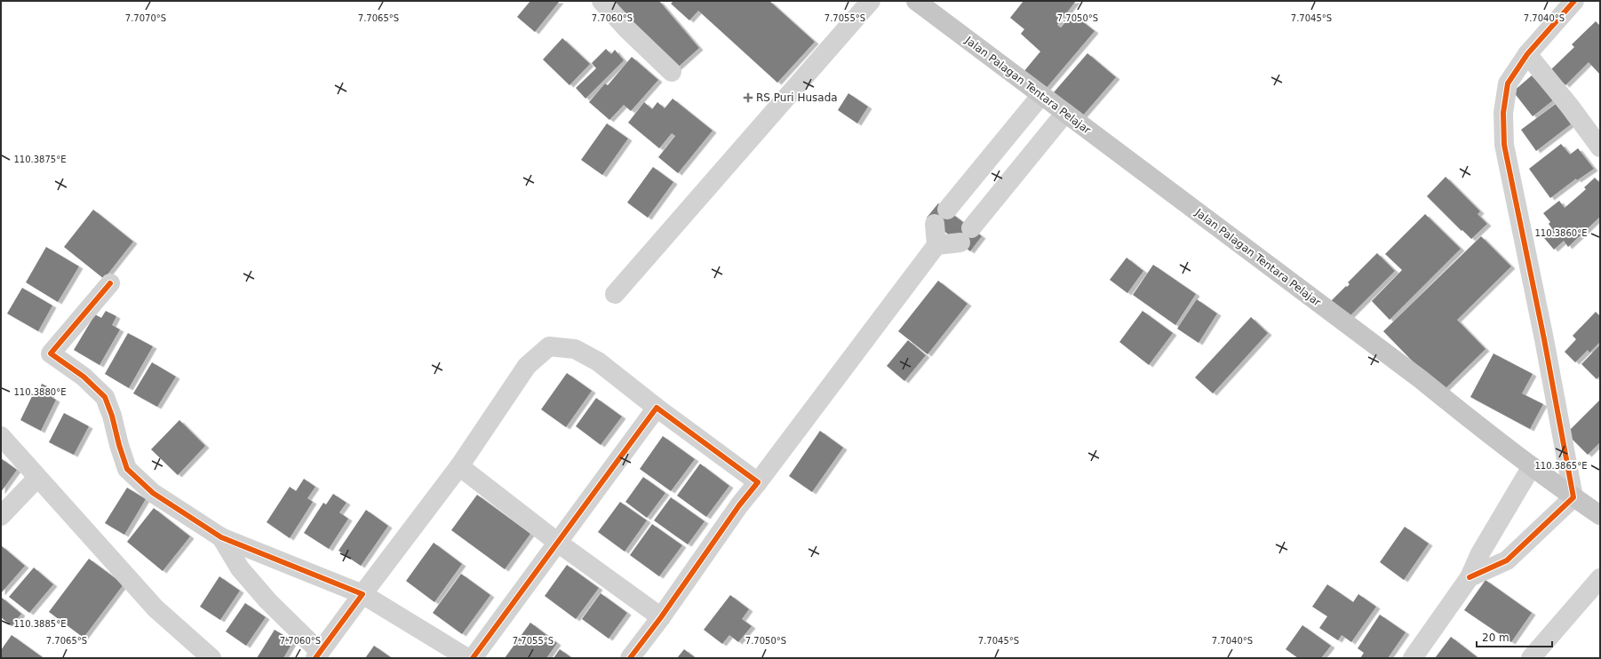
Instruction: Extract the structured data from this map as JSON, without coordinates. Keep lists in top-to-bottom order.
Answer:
{
  "streets": {
    "main road": ["Jalan Palagan Tentara Pelajar"]
  },
  "places": {
    "health": ["RS Puri Husada"]
  },
  "scale_bar": "20 m",
  "coordinates": [
    "7.7070°S",
    "7.7065°S",
    "7.7060°S",
    "7.7055°S",
    "7.7050°S",
    "7.7045°S",
    "7.7040°S",
    "110.3875°E",
    "110.3860°E",
    "110.3880°E",
    "110.3865°E",
    "110.3885°E"
  ]
}
